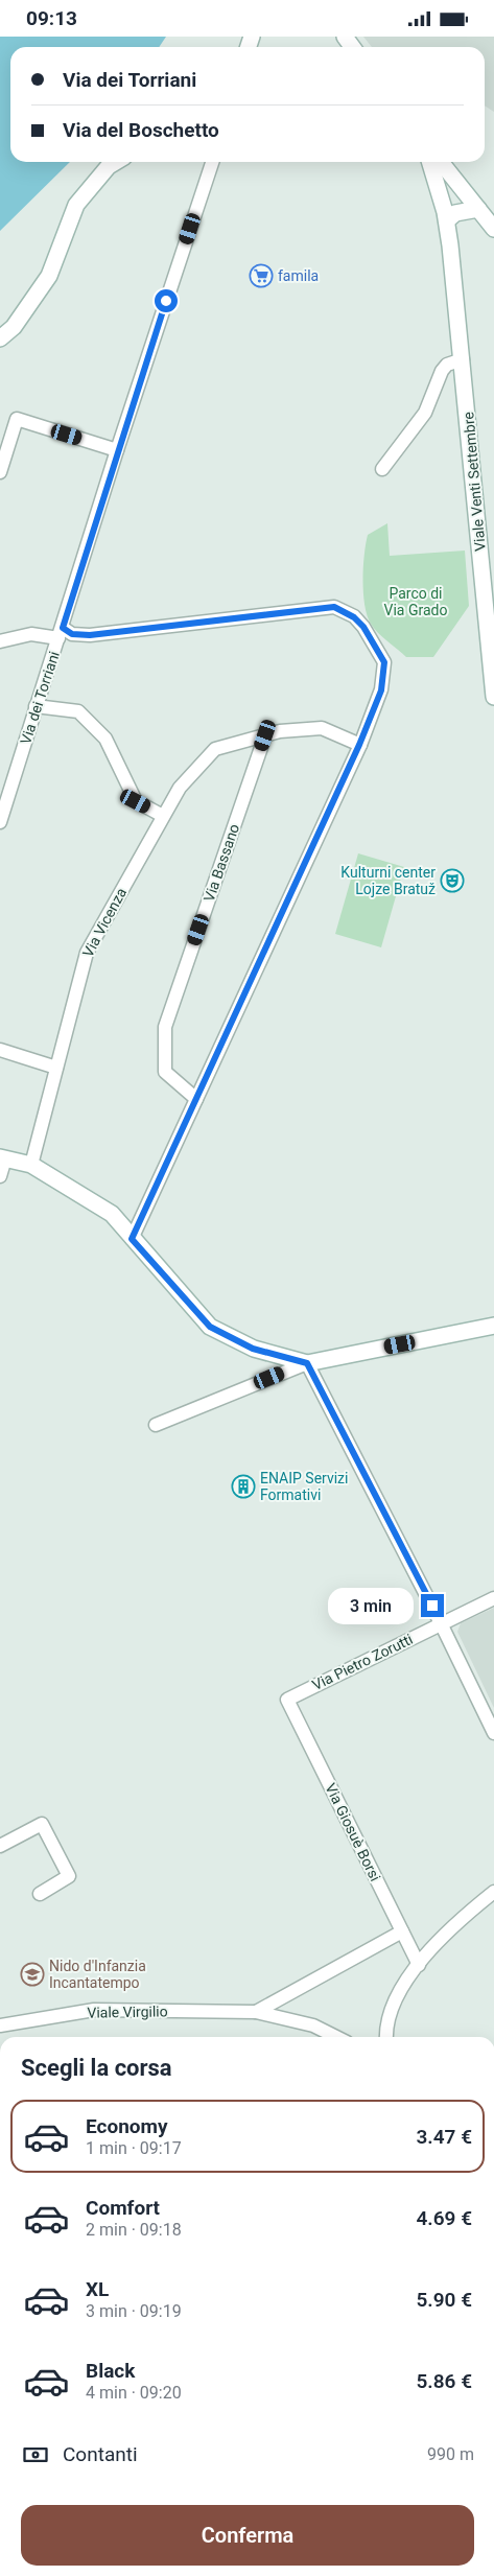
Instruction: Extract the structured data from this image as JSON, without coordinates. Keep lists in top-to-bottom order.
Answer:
{
  "streets": {
    "street": [
      "Viale Venti Settembre",
      "Via dei Torriani",
      "Via Bassano",
      "Via Vicenza",
      "Via Pietro Zorutti",
      "Via Giosuè Borsi",
      "Viale Virgilio"
    ]
  },
  "crossings": [
    ["Via Bassano", "Via Vicenza"],
    ["Via Pietro Zorutti", "Via Giosuè Borsi"],
    ["Via Giosuè Borsi", "Viale Virgilio"]
  ],
  "parks": ["Parco di Via Grado"],
  "places": {
    "supermarket": ["famila"],
    "theatre": ["Kulturni center Lojze Bratuž"],
    "building": ["ENAIP Servizi Formativi"],
    "school or university": ["Nido d'Infanzia Incantatempo"]
  },
  "page": {
    "status": "09:13",
    "banner": ["Via dei Torriani", "Via del Boschetto"],
    "bubble": "3 min",
    "heading": "Scegli la corsa",
    "list": [
      {
        "name": "Economy",
        "note": "1 min · 09:17",
        "value": "3.47 €"
      },
      {
        "name": "Comfort",
        "note": "2 min · 09:18",
        "value": "4.69 €"
      },
      {
        "name": "XL",
        "note": "3 min · 09:19",
        "value": "5.90 €"
      },
      {
        "name": "Black",
        "note": "4 min · 09:20",
        "value": "5.86 €"
      }
    ],
    "pay": ["Contanti", "990 m"],
    "buttons": "Conferma"
  }
}
